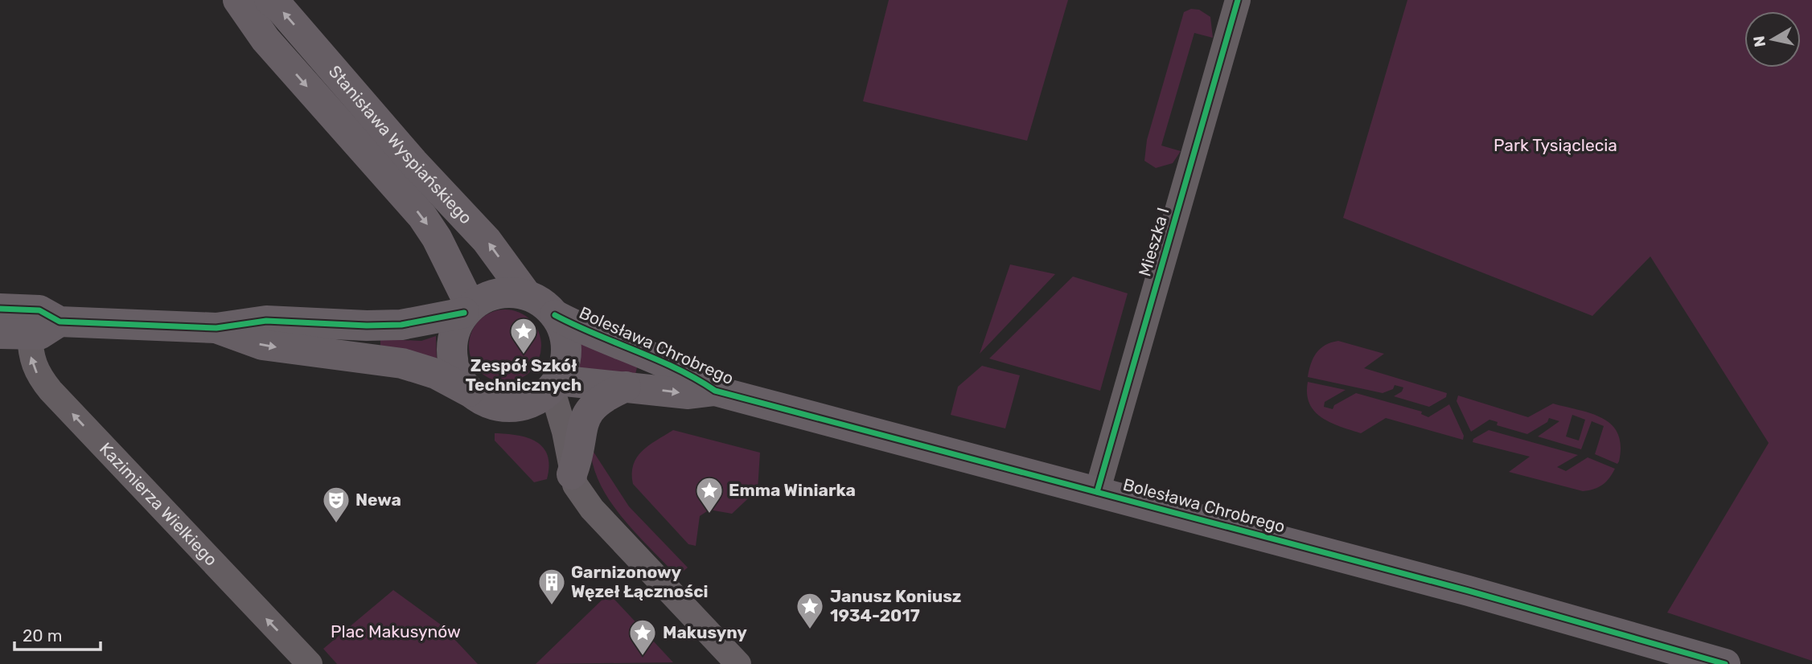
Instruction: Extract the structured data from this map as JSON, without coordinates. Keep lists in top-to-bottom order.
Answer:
{
  "streets": {
    "street": [
      "Stanisława Wyspiańskiego",
      "Mieszka I",
      "Bolesława Chrobrego",
      "Kazimierza Wielkiego"
    ]
  },
  "crossings": [
    ["Stanisława Wyspiańskiego", "Bolesława Chrobrego"],
    ["Mieszka I", "Bolesława Chrobrego"]
  ],
  "one_way": ["Kazimierza Wielkiego"],
  "parks": ["Park Tysiąclecia", "Plac Makusynów"],
  "places": {
    "place": [
      "Zespół Szkół Technicznych",
      "Emma Winiarka",
      "Janusz Koniusz 1934-2017",
      "Makusyny"
    ],
    "theatre": ["Newa"],
    "building": ["Garnizonowy Węzeł Łączności"]
  },
  "scale_bar": "20 m",
  "north": "left"
}
